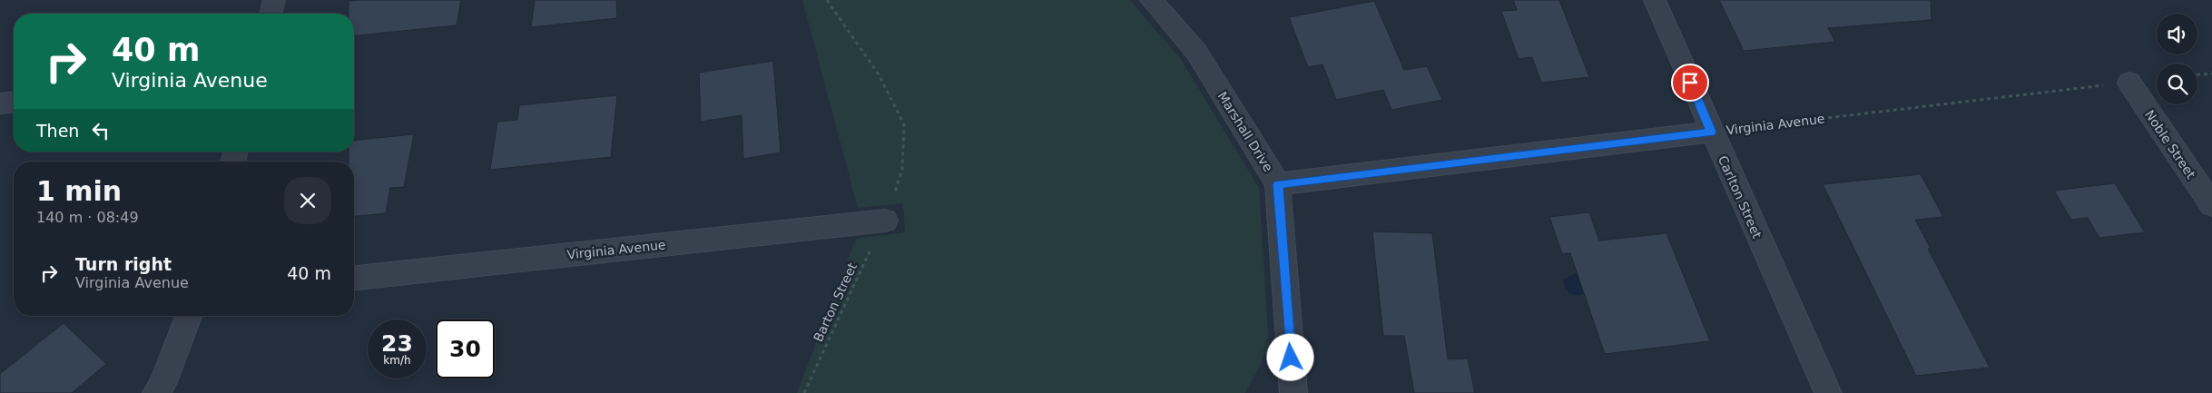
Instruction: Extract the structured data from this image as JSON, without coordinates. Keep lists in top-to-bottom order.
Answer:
{
  "streets": {
    "street": [
      "Virginia Avenue",
      "Marshall Drive",
      "Noble Street",
      "Carlton Street"
    ],
    "path": ["Barton Street"]
  },
  "crossings": [
    ["Virginia Avenue", "Marshall Drive"],
    ["Virginia Avenue", "Noble Street"],
    ["Virginia Avenue", "Carlton Street"],
    ["Virginia Avenue", "Barton Street"]
  ],
  "page": {
    "turn": ["40 m", "Virginia Avenue"],
    "then": "Then",
    "heading": ["1 min", "140 m · 08:49"],
    "list": [
      {
        "name": "Turn right",
        "note": "Virginia Avenue",
        "value": "40 m"
      }
    ],
    "speed": "23 km/h",
    "limit": "30"
  }
}
